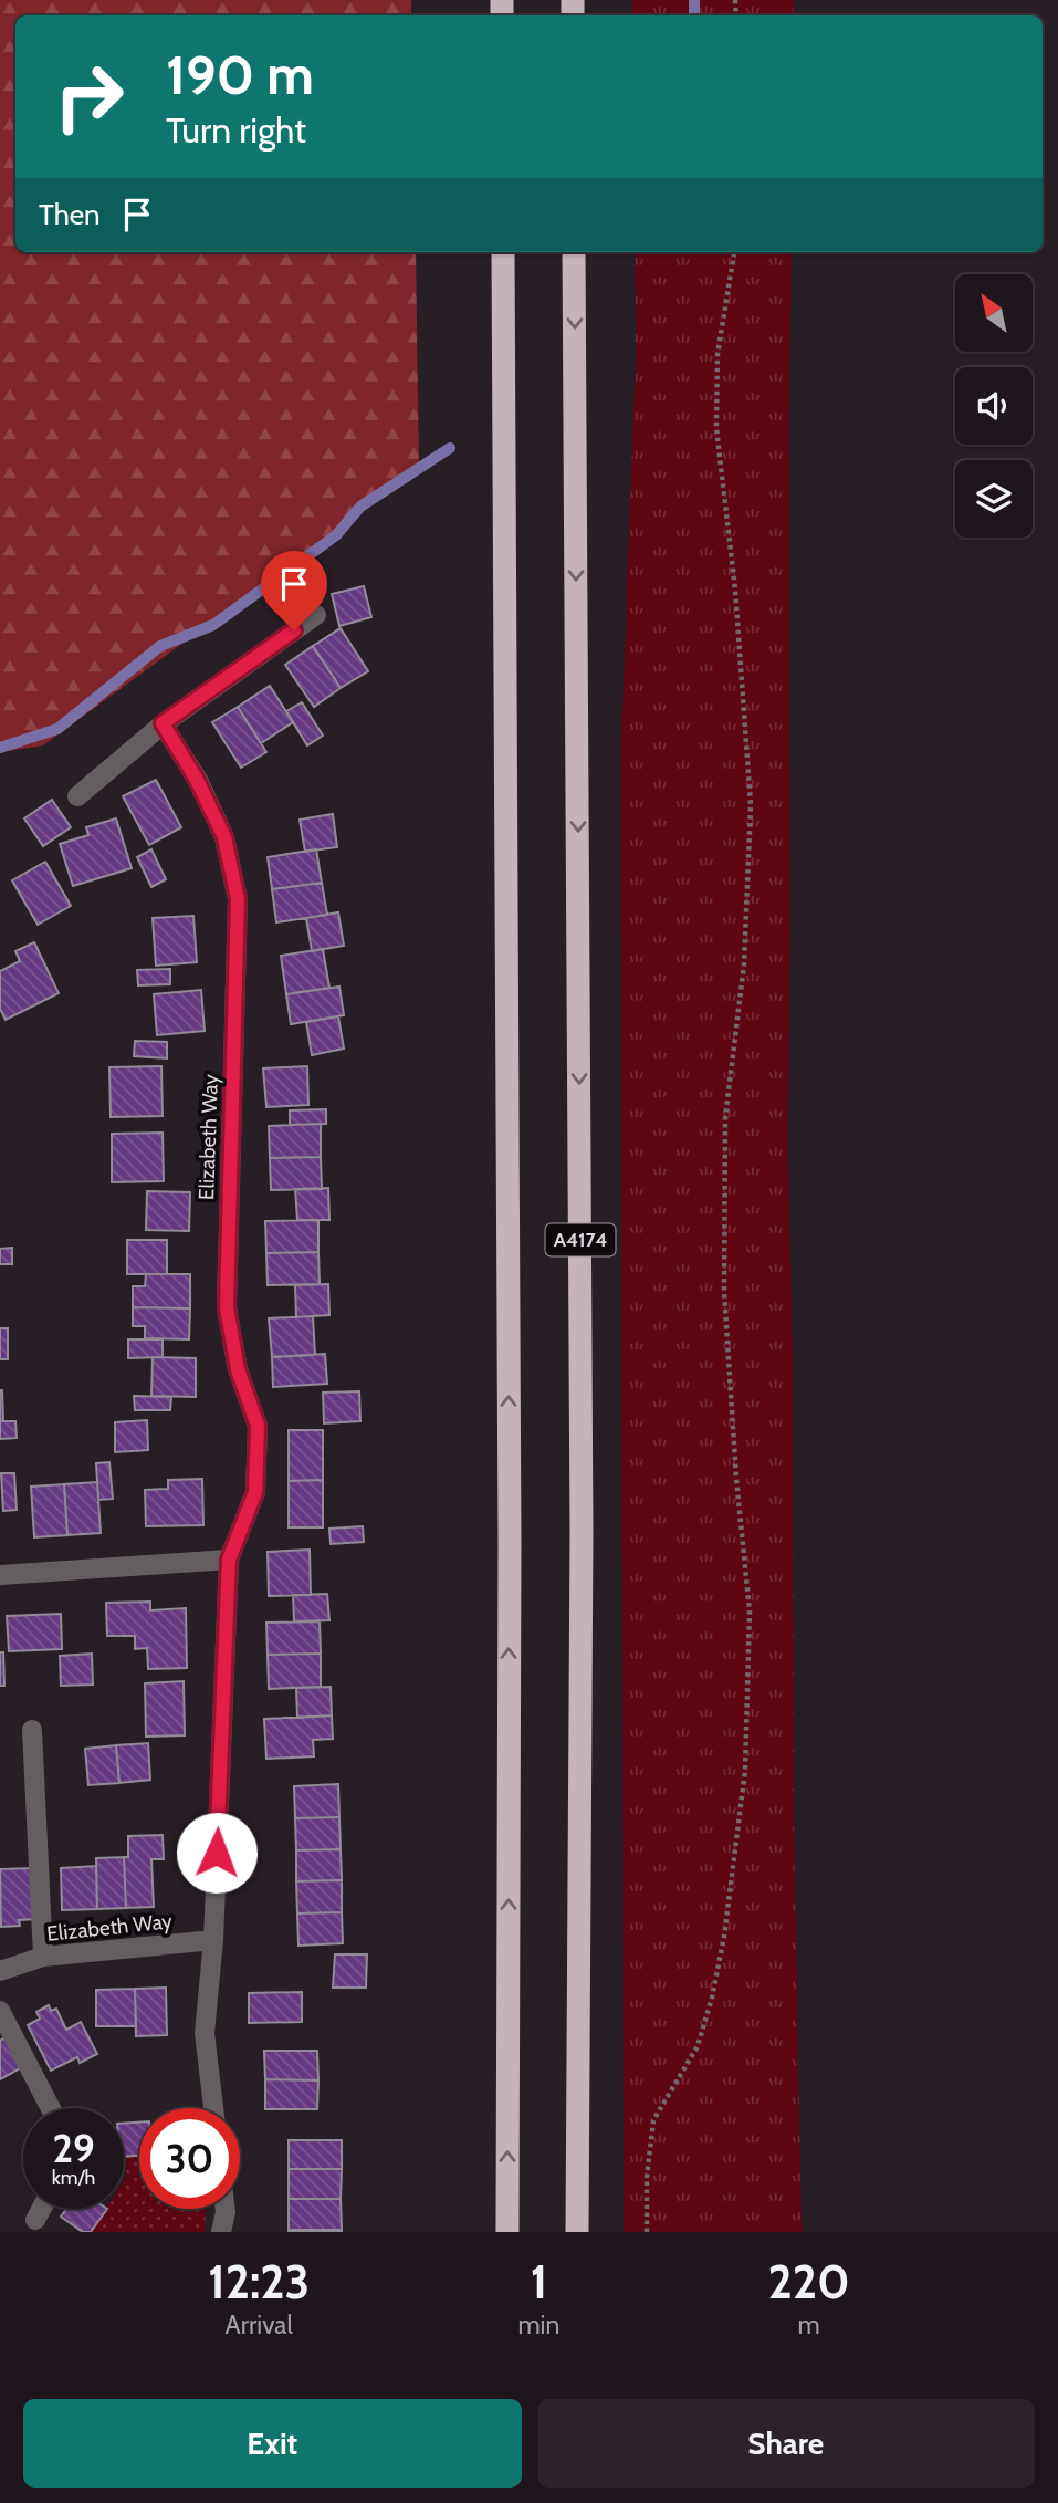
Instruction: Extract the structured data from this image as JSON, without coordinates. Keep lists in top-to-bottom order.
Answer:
{
  "streets": {
    "highway": ["A4174"],
    "street": ["Elizabeth Way"]
  },
  "north": "top left",
  "page": {
    "turn": ["190 m", "Turn right"],
    "then": "Then",
    "speed": "29 km/h",
    "limit": "30",
    "eta": [
      "12:23",
      "Arrival",
      "1",
      "min",
      "220",
      "m"
    ],
    "buttons": ["Exit", "Share"]
  }
}
